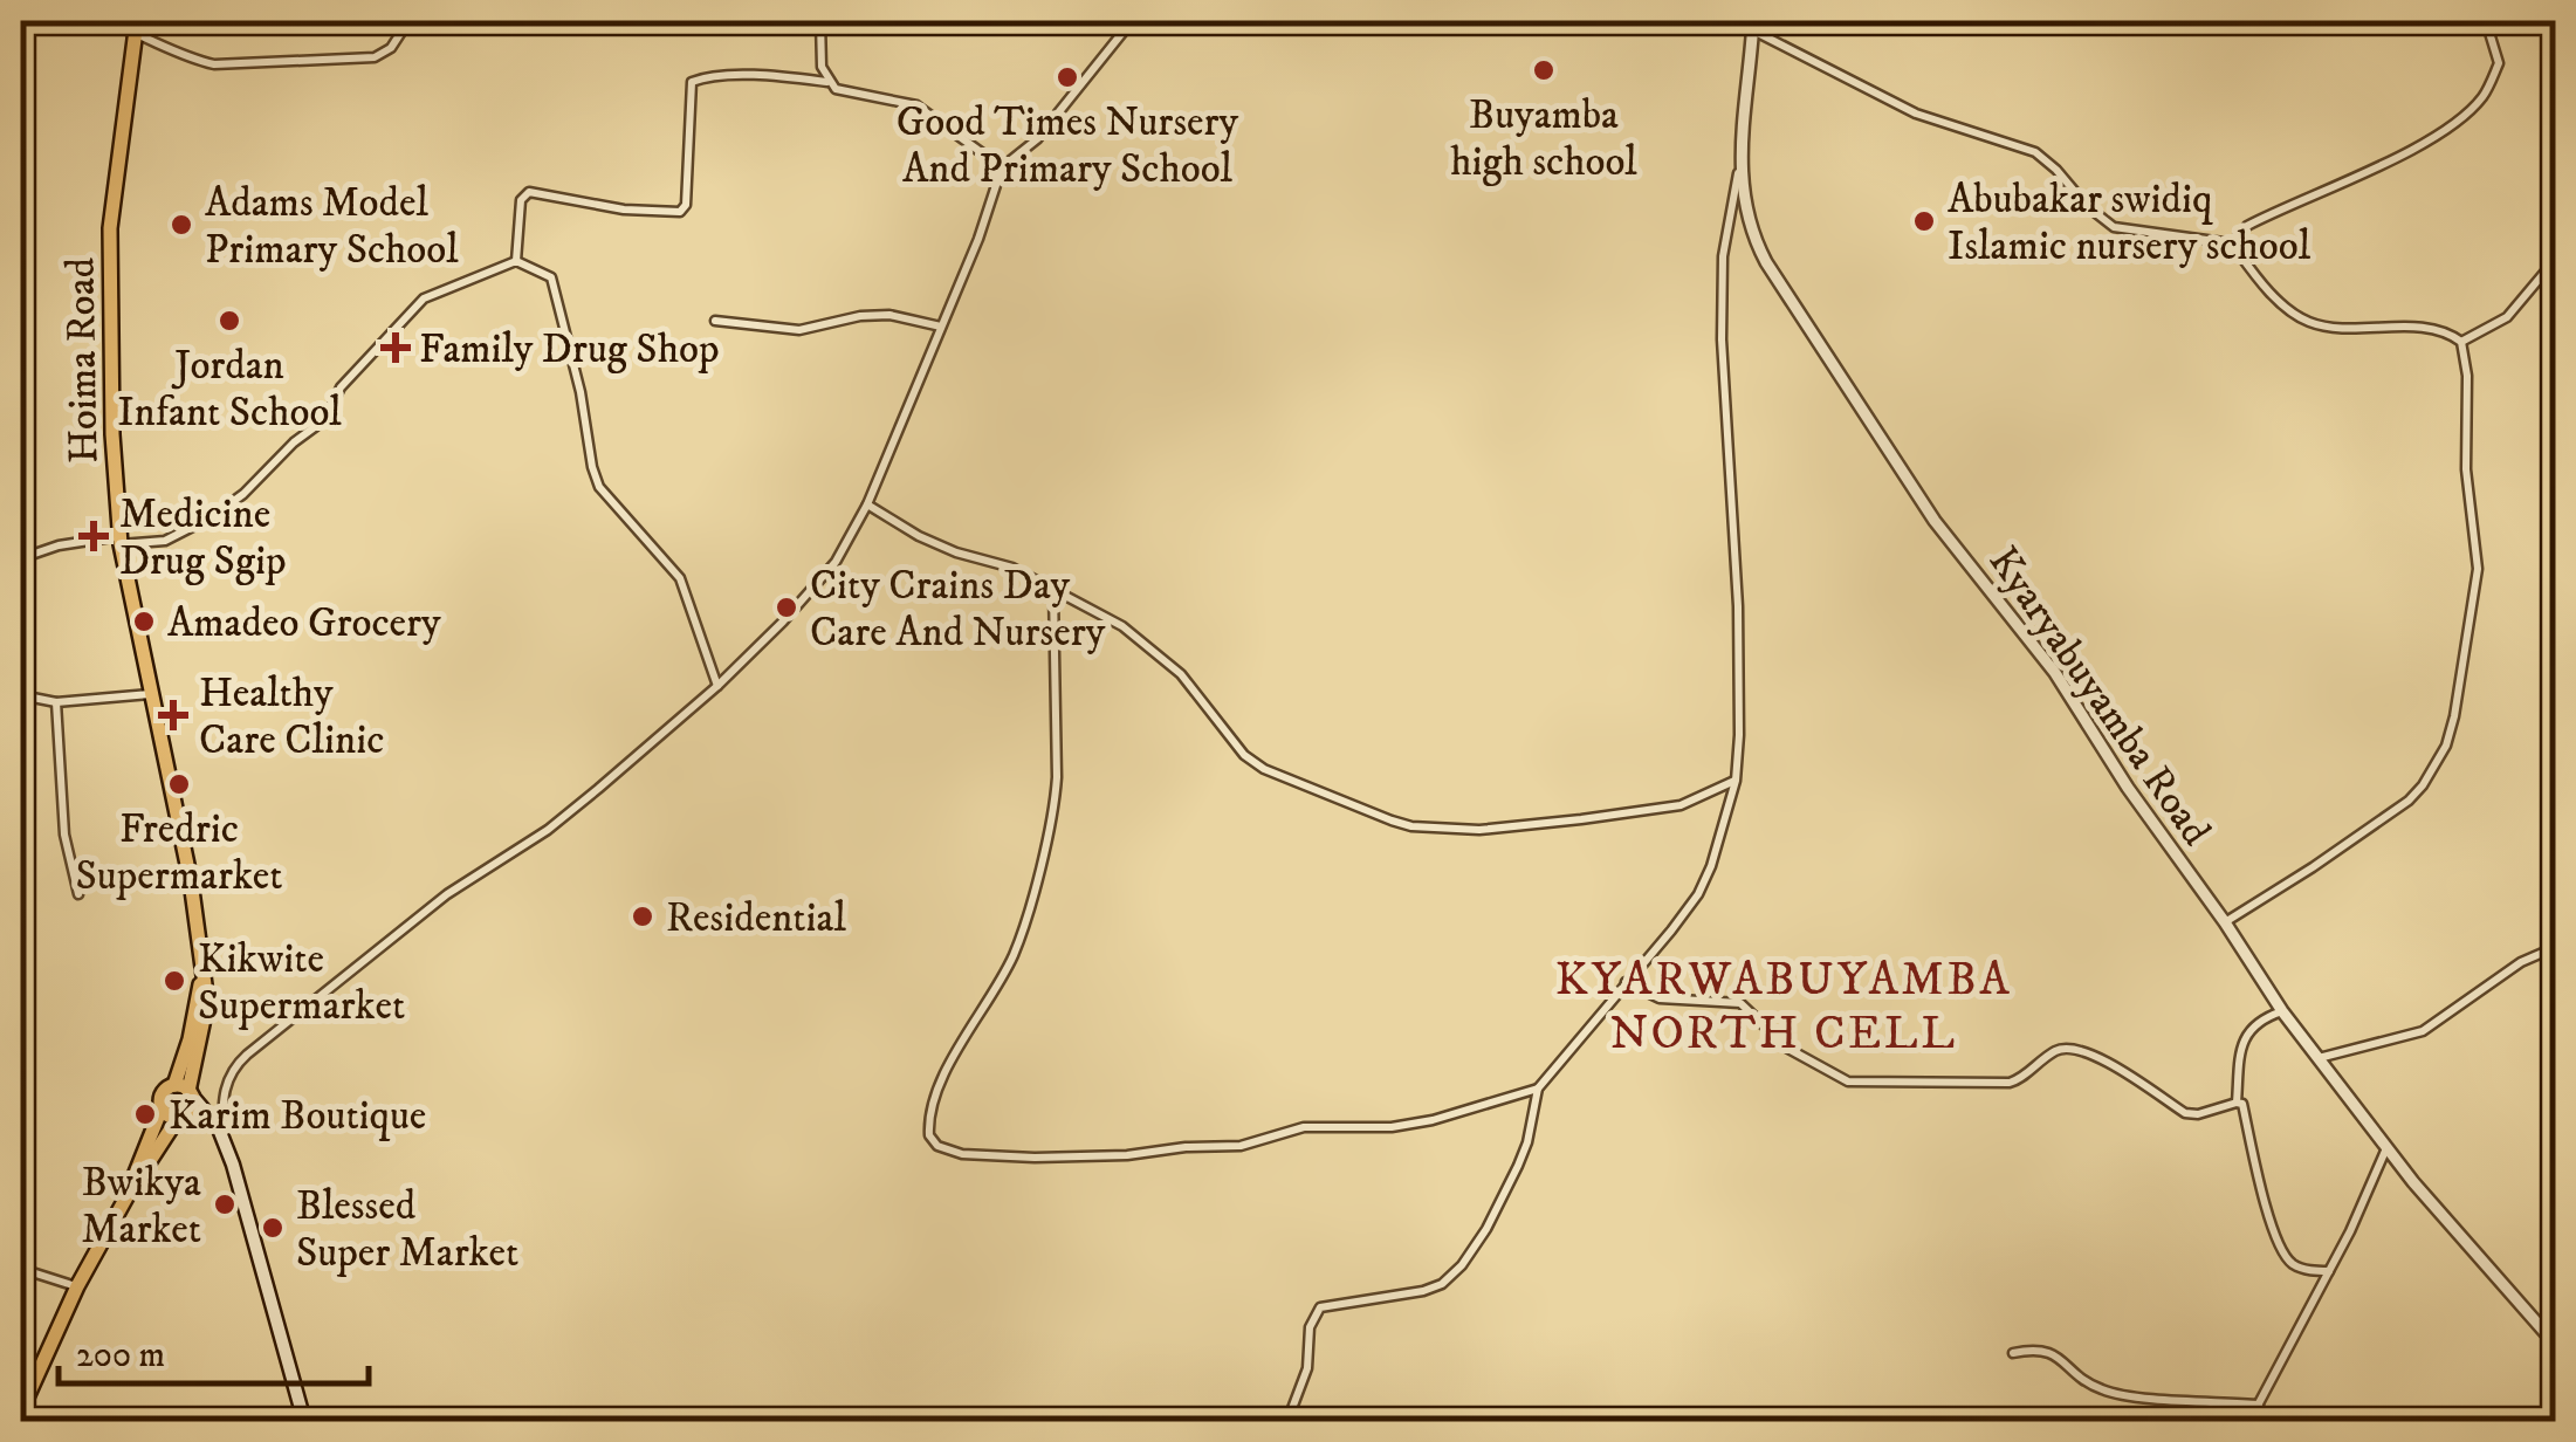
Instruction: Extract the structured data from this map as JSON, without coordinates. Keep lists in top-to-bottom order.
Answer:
{
  "streets": {
    "main road": ["Hoima Road"],
    "street": ["Kyaryabuyamba Road"]
  },
  "districts": ["KYARWABUYAMBA NORTH CELL"],
  "places": {
    "other": [
      "Buyamba high school",
      "Good Times Nursery And Primary School",
      "Abubakar swidiq Islamic nursery school",
      "Adams Model Primary School",
      "Jordan Infant School",
      "City Crains Day Care And Nursery",
      "Amadeo Grocery",
      "Fredric Supermarket",
      "Residential",
      "Kikwite Supermarket",
      "Karim Boutique",
      "Bwikya Market",
      "Blessed Super Market"
    ],
    "health": ["Family Drug Shop", "Medicine Drug Sgip", "Healthy Care Clinic"]
  },
  "scale_bar": "200 m"
}
